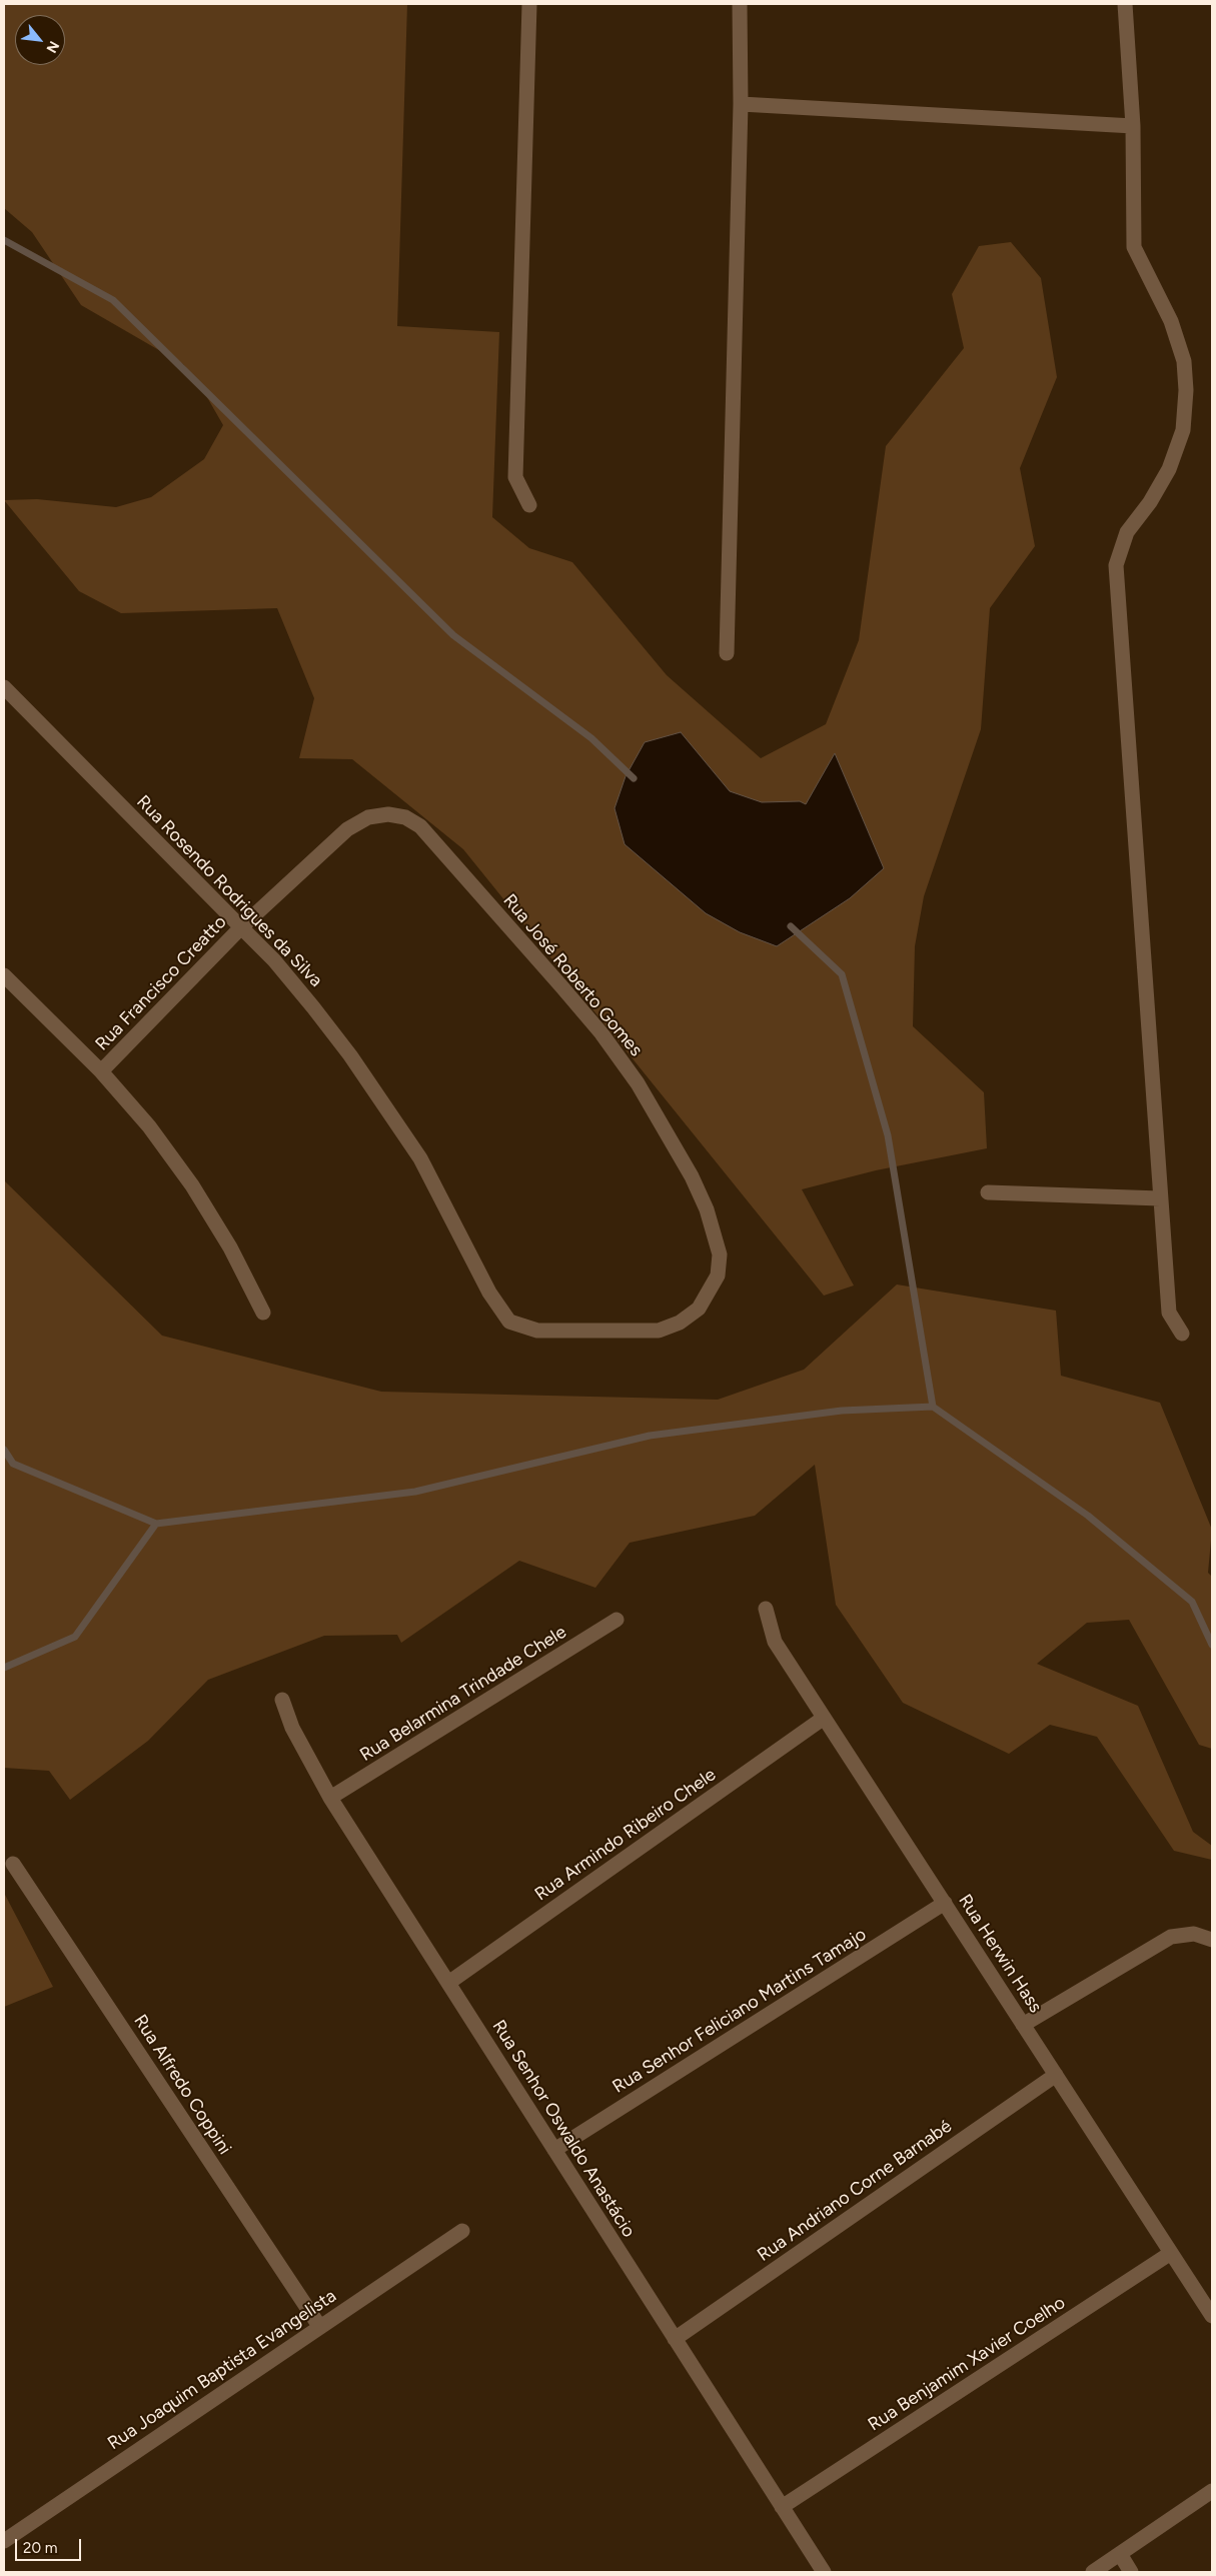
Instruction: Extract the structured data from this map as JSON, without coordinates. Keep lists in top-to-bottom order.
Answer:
{
  "streets": {
    "street": [
      "Rua Rosendo Rodrigues da Silva",
      "Rua José Roberto Gomes",
      "Rua Francisco Creatto",
      "Rua Belarmina Trindade Chele",
      "Rua Armindo Ribeiro Chele",
      "Rua Herwin Hass",
      "Rua Senhor Feliciano Martins Tamajo",
      "Rua Alfredo Coppini",
      "Rua Senhor Oswaldo Anastácio",
      "Rua Andriano Corne Barnabé",
      "Rua Benjamim Xavier Coelho",
      "Rua Joaquim Baptista Evangelista"
    ]
  },
  "crossings": [
    ["Rua Rosendo Rodrigues da Silva", "Rua José Roberto Gomes"],
    ["Rua Rosendo Rodrigues da Silva", "Rua Francisco Creatto"],
    ["Rua José Roberto Gomes", "Rua Francisco Creatto"],
    ["Rua Belarmina Trindade Chele", "Rua Senhor Oswaldo Anastácio"],
    ["Rua Armindo Ribeiro Chele", "Rua Herwin Hass"],
    ["Rua Armindo Ribeiro Chele", "Rua Senhor Oswaldo Anastácio"],
    ["Rua Herwin Hass", "Rua Senhor Feliciano Martins Tamajo"],
    ["Rua Herwin Hass", "Rua Andriano Corne Barnabé"],
    ["Rua Herwin Hass", "Rua Benjamim Xavier Coelho"],
    ["Rua Senhor Feliciano Martins Tamajo", "Rua Senhor Oswaldo Anastácio"],
    ["Rua Alfredo Coppini", "Rua Joaquim Baptista Evangelista"],
    ["Rua Senhor Oswaldo Anastácio", "Rua Andriano Corne Barnabé"],
    ["Rua Senhor Oswaldo Anastácio", "Rua Benjamim Xavier Coelho"]
  ],
  "scale_bar": "20 m",
  "north": "bottom right"
}
